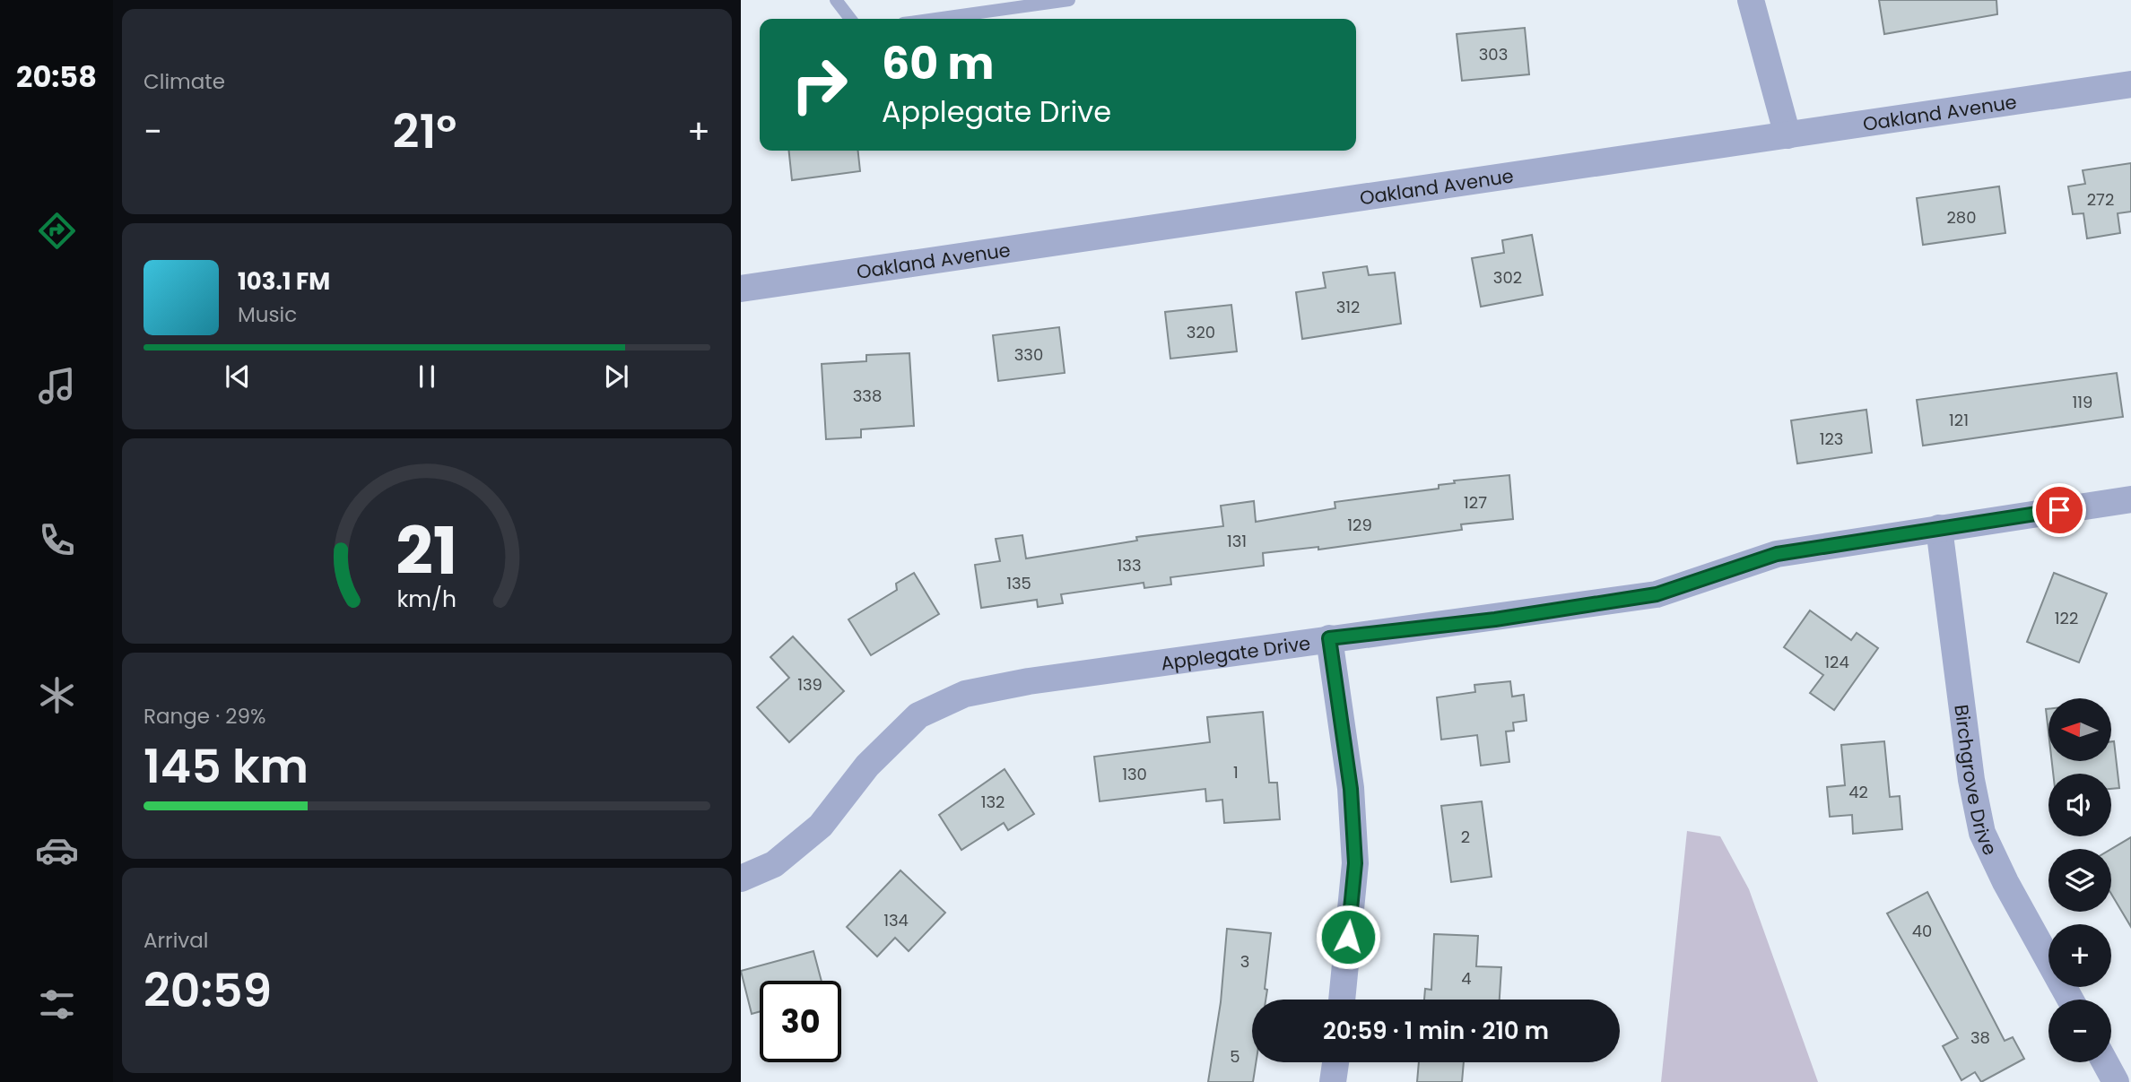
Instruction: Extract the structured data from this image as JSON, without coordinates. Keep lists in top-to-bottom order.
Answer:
{
  "streets": {
    "street": ["Oakland Avenue", "Applegate Drive", "Birchgrove Drive"]
  },
  "crossings": [
    ["Applegate Drive", "Birchgrove Drive"]
  ],
  "house_numbers": [
    "303",
    "272",
    "280",
    "302",
    "312",
    "320",
    "330",
    "338",
    "119",
    "121",
    "123",
    "127",
    "129",
    "131",
    "133",
    "135",
    "122",
    "124",
    "139",
    "1",
    "130",
    "42",
    "132",
    "2",
    "134",
    "40",
    "3",
    "4",
    "38",
    "5"
  ],
  "north": "left",
  "page": {
    "tabs": "20:58",
    "tile": [
      "Climate",
      ["Range · 29%", "145 km"],
      ["Arrival", "20:59"]
    ],
    "turn": ["60 m", "Applegate Drive"],
    "heat": ["−", "21°", "+"],
    "song": ["103.1 FM", "Music"],
    "map_buttons": ["+", "−"],
    "limit": "30",
    "trip": "20:59 · 1 min · 210 m",
    "gauge": ["21", "km/h"]
  }
}
